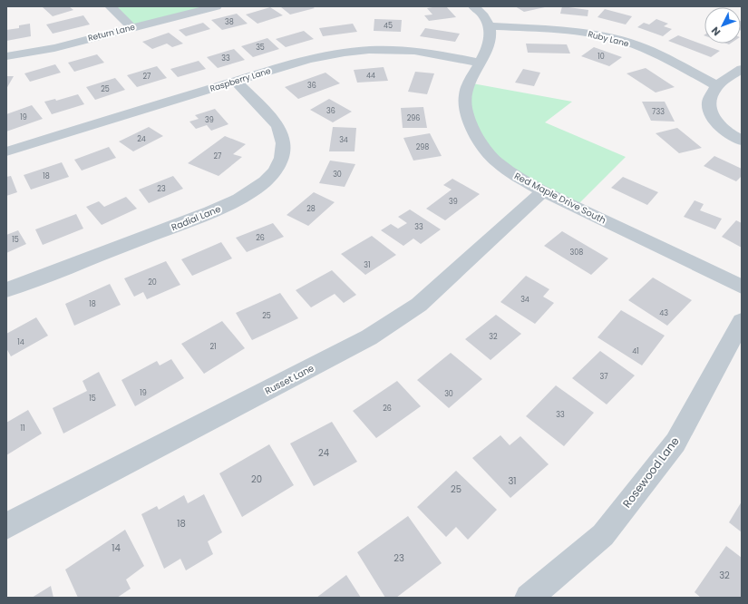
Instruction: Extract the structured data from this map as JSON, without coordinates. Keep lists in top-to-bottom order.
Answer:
{
  "streets": {
    "street": [
      "Return Lane",
      "Ruby Lane",
      "Raspberry Lane",
      "Red Maple Drive South",
      "Radial Lane",
      "Russet Lane",
      "Rosewood Lane"
    ]
  },
  "crossings": [
    ["Ruby Lane", "Red Maple Drive South"],
    ["Raspberry Lane", "Red Maple Drive South"],
    ["Raspberry Lane", "Radial Lane"],
    ["Red Maple Drive South", "Russet Lane"]
  ],
  "house_numbers": [
    "38",
    "45",
    "35",
    "10",
    "33",
    "44",
    "27",
    "36",
    "25",
    "36",
    "733",
    "19",
    "296",
    "39",
    "24",
    "34",
    "298",
    "27",
    "30",
    "18",
    "23",
    "39",
    "28",
    "33",
    "26",
    "15",
    "308",
    "31",
    "20",
    "34",
    "18",
    "43",
    "25",
    "32",
    "14",
    "21",
    "41",
    "37",
    "19",
    "30",
    "15",
    "26",
    "33",
    "11",
    "24",
    "20",
    "31",
    "25",
    "18",
    "14",
    "23",
    "32"
  ],
  "north": "bottom left"
}
